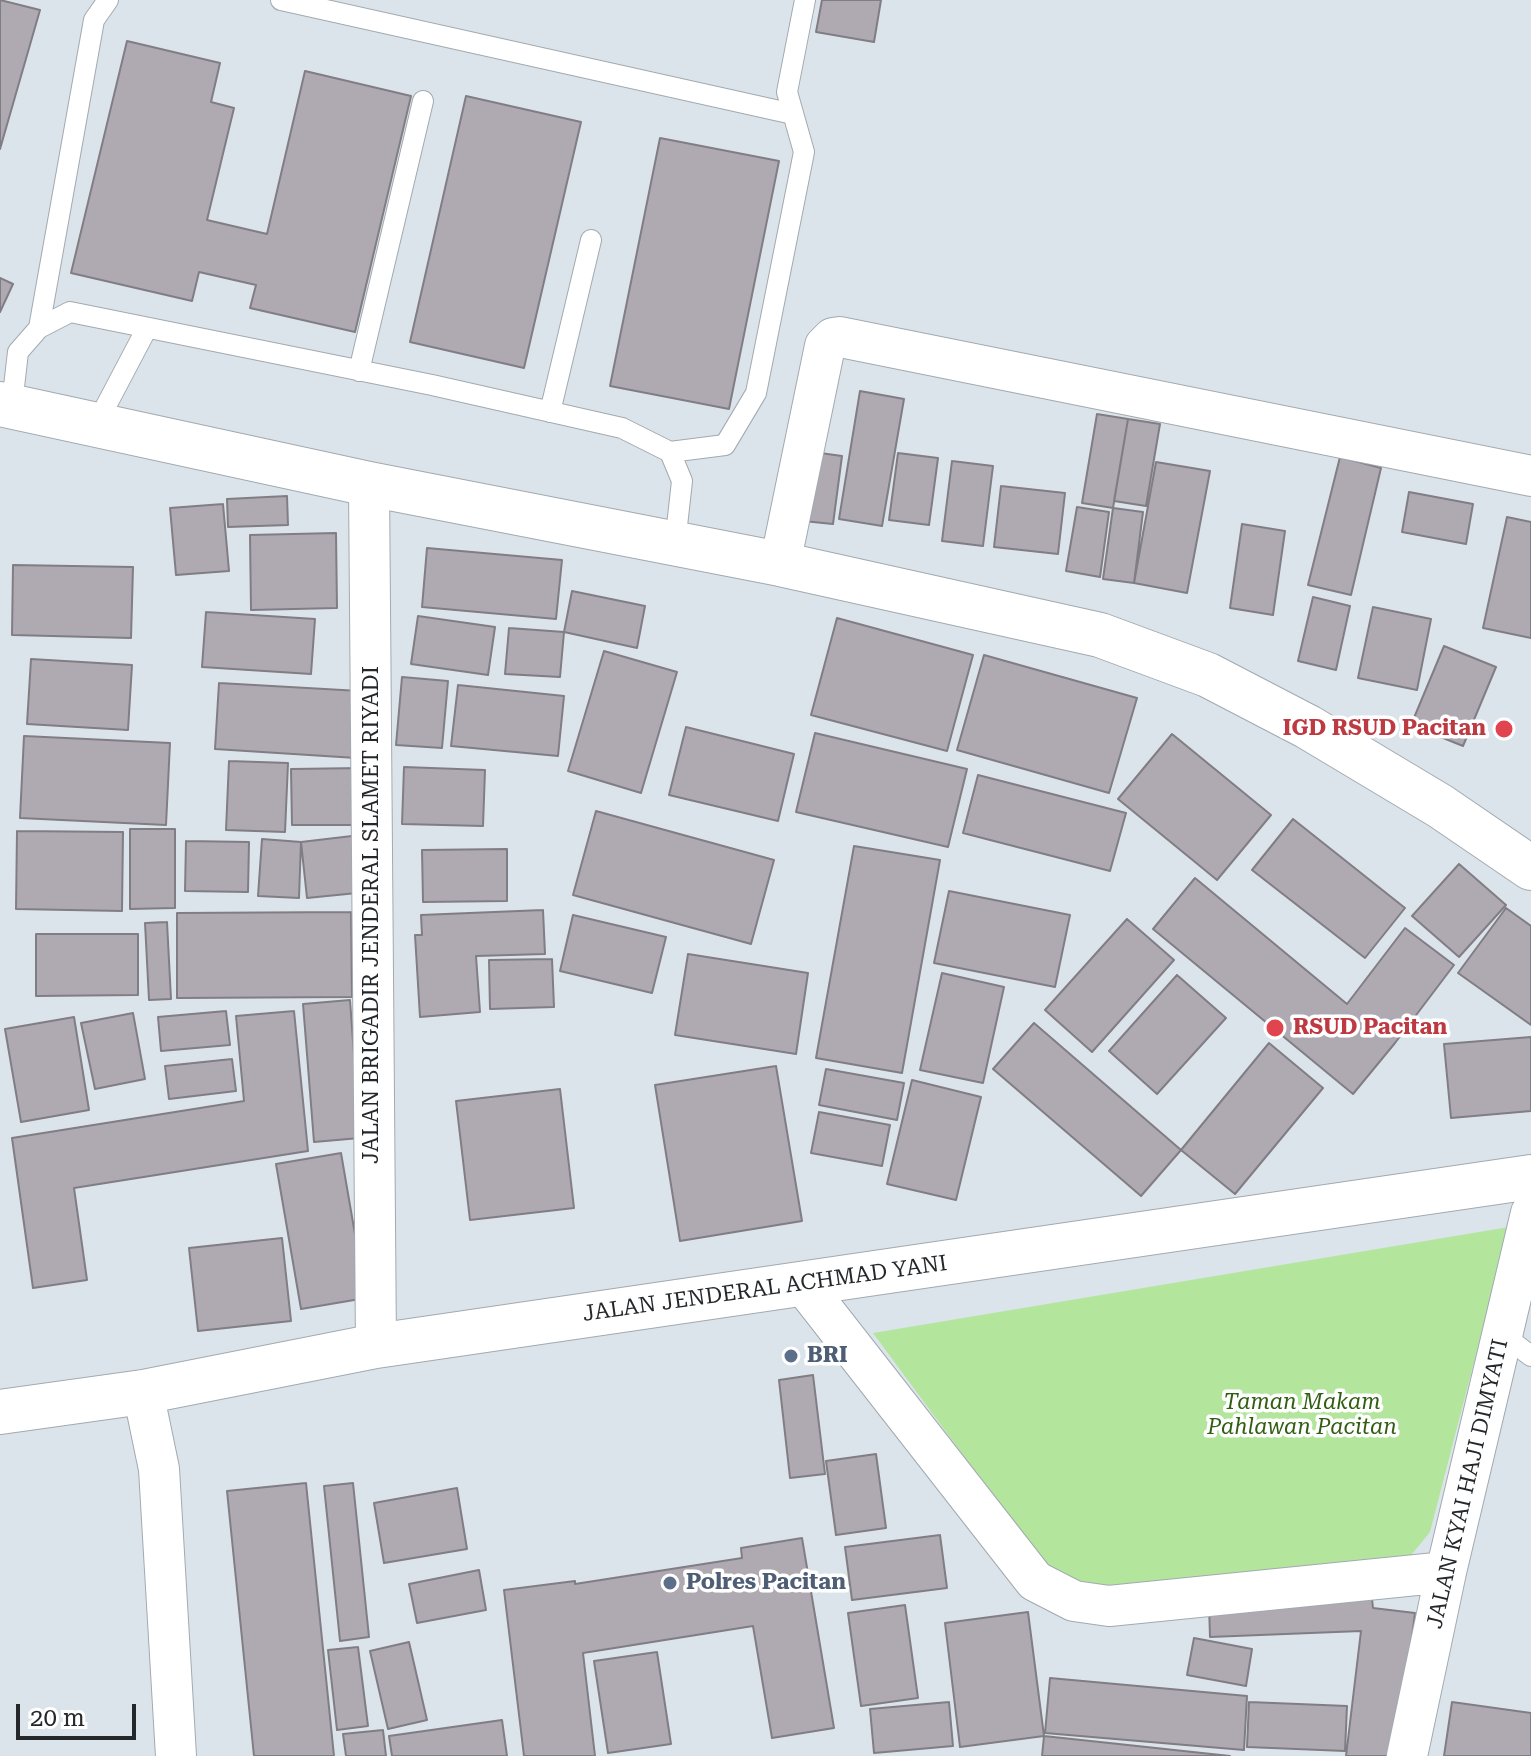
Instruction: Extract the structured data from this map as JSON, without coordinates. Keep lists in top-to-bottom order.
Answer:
{
  "streets": {
    "street": ["JALAN BRIGADIR JENDERAL SLAMET RIYADI", "JALAN JENDERAL ACHMAD YANI", "JALAN KYAI HAJI DIMYATI"]
  },
  "crossings": [
    ["JALAN BRIGADIR JENDERAL SLAMET RIYADI", "JALAN JENDERAL ACHMAD YANI"]
  ],
  "parks": ["Taman Makam Pahlawan Pacitan"],
  "places": [
    "IGD RSUD Pacitan",
    "RSUD Pacitan",
    "BRI",
    "Polres Pacitan"
  ],
  "scale_bar": "20 m"
}
